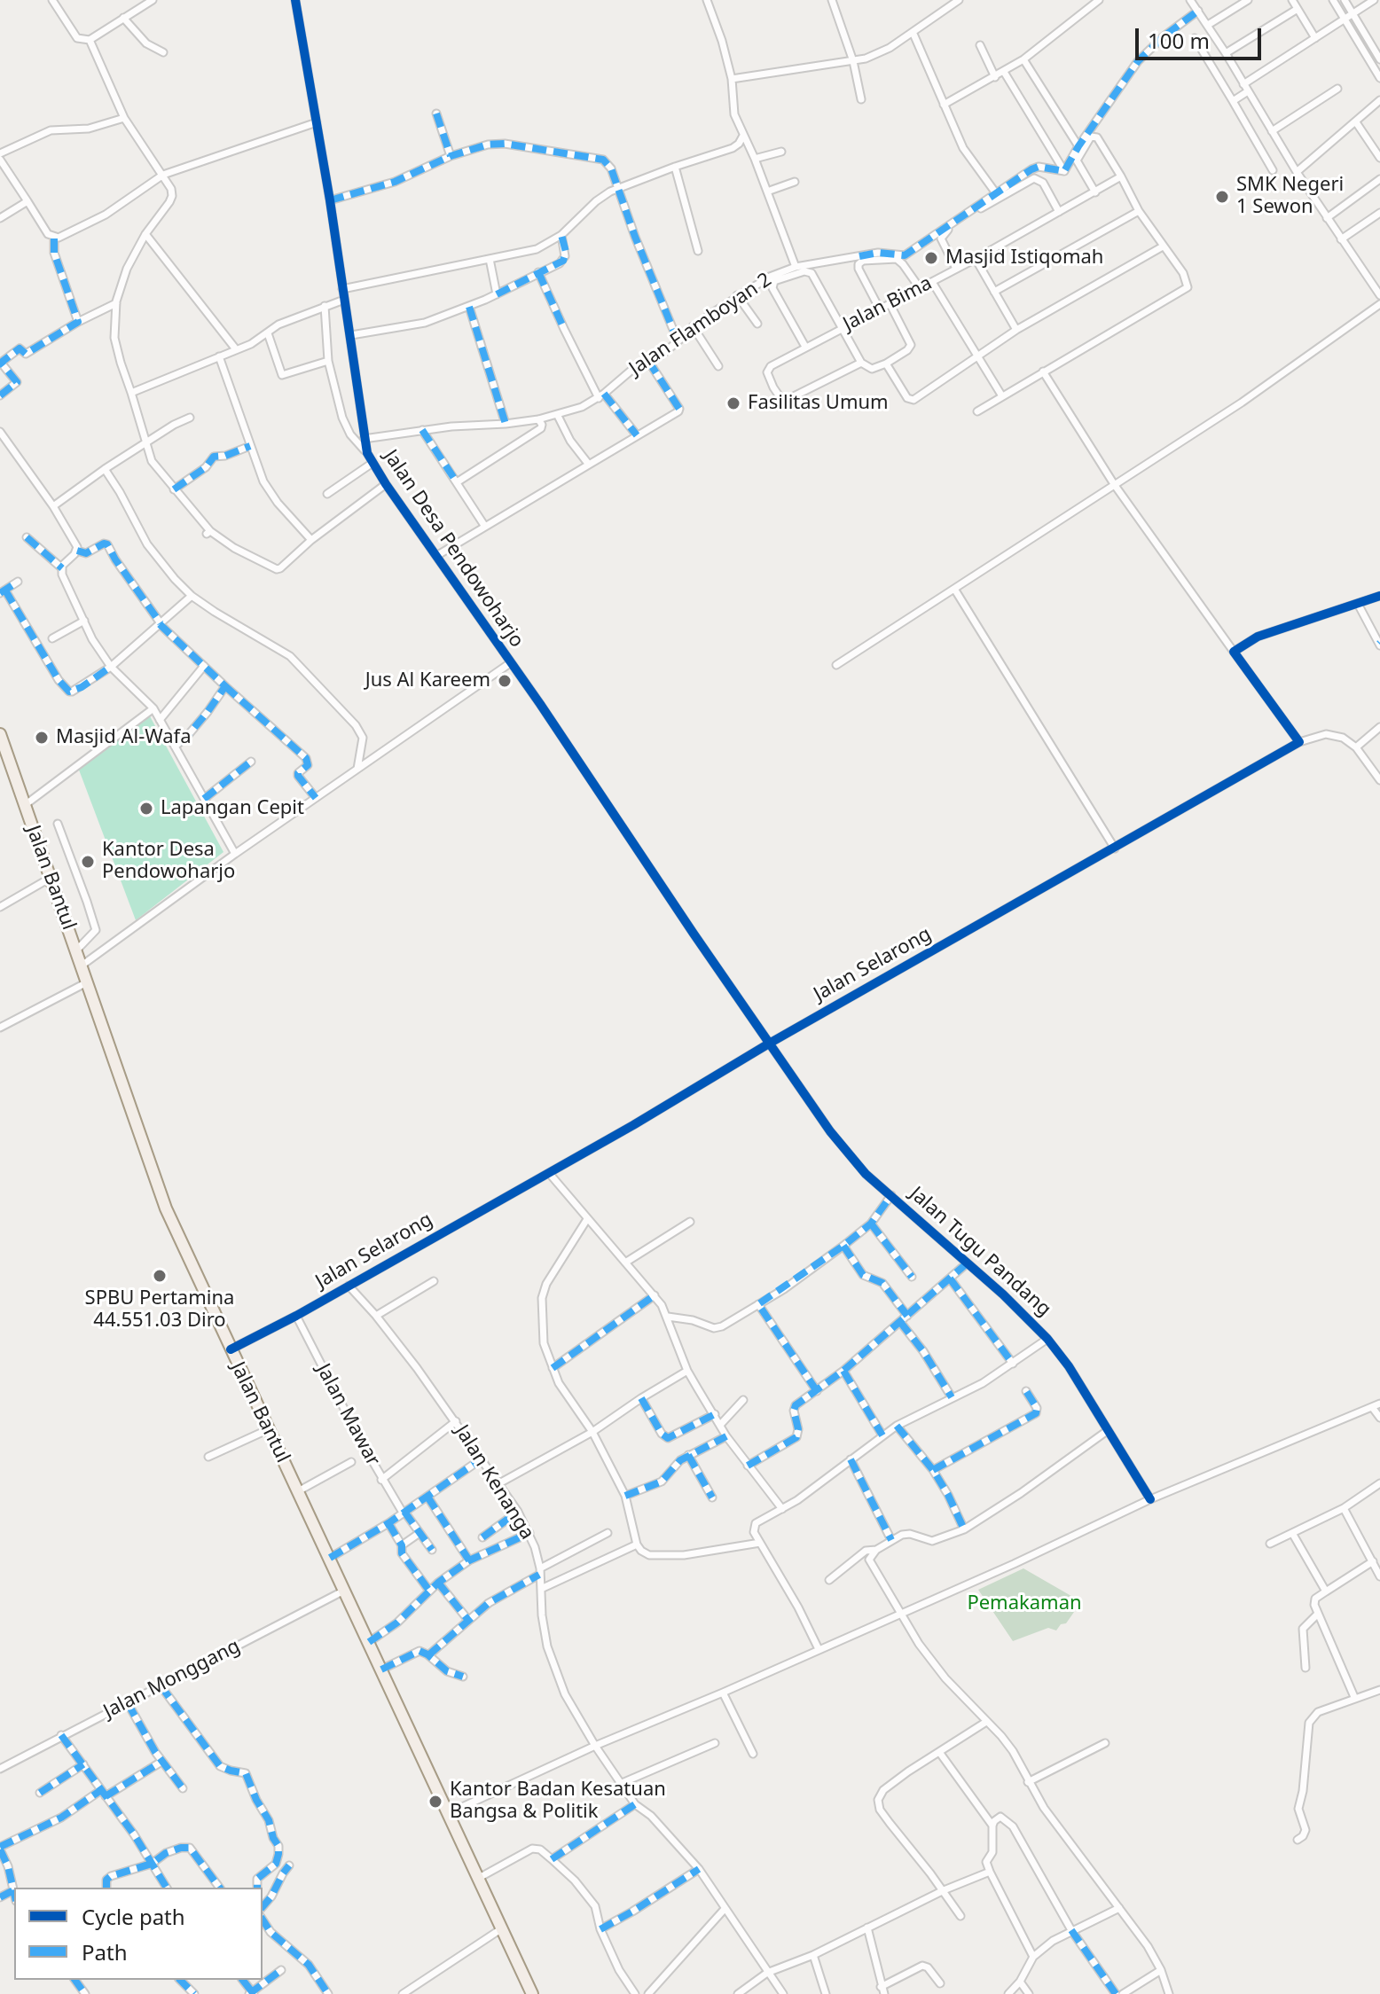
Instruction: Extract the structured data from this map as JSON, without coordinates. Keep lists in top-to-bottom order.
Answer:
{
  "streets": {
    "main road": ["Jalan Bantul"],
    "street": [
      "Jalan Bima",
      "Jalan Flamboyan 2",
      "Jalan Desa Pendowoharjo",
      "Jalan Selarong",
      "Jalan Tugu Pandang",
      "Jalan Mawar",
      "Jalan Kenanga",
      "Jalan Monggang"
    ]
  },
  "crossings": [
    ["Jalan Flamboyan 2", "Jalan Desa Pendowoharjo"],
    ["Jalan Desa Pendowoharjo", "Jalan Selarong"],
    ["Jalan Desa Pendowoharjo", "Jalan Tugu Pandang"],
    ["Jalan Bantul", "Jalan Selarong"],
    ["Jalan Bantul", "Jalan Monggang"],
    ["Jalan Selarong", "Jalan Tugu Pandang"],
    ["Jalan Selarong", "Jalan Mawar"],
    ["Jalan Selarong", "Jalan Kenanga"]
  ],
  "parks": ["Pemakaman"],
  "places": [
    "SMK Negeri 1 Sewon",
    "Masjid Istiqomah",
    "Fasilitas Umum",
    "Jus Al Kareem",
    "Masjid Al-Wafa",
    "Lapangan Cepit",
    "Kantor Desa Pendowoharjo",
    "SPBU Pertamina 44.551.03 Diro",
    "Kantor Badan Kesatuan Bangsa & Politik"
  ],
  "legend": ["Cycle path", "Path"],
  "scale_bar": "100 m"
}
